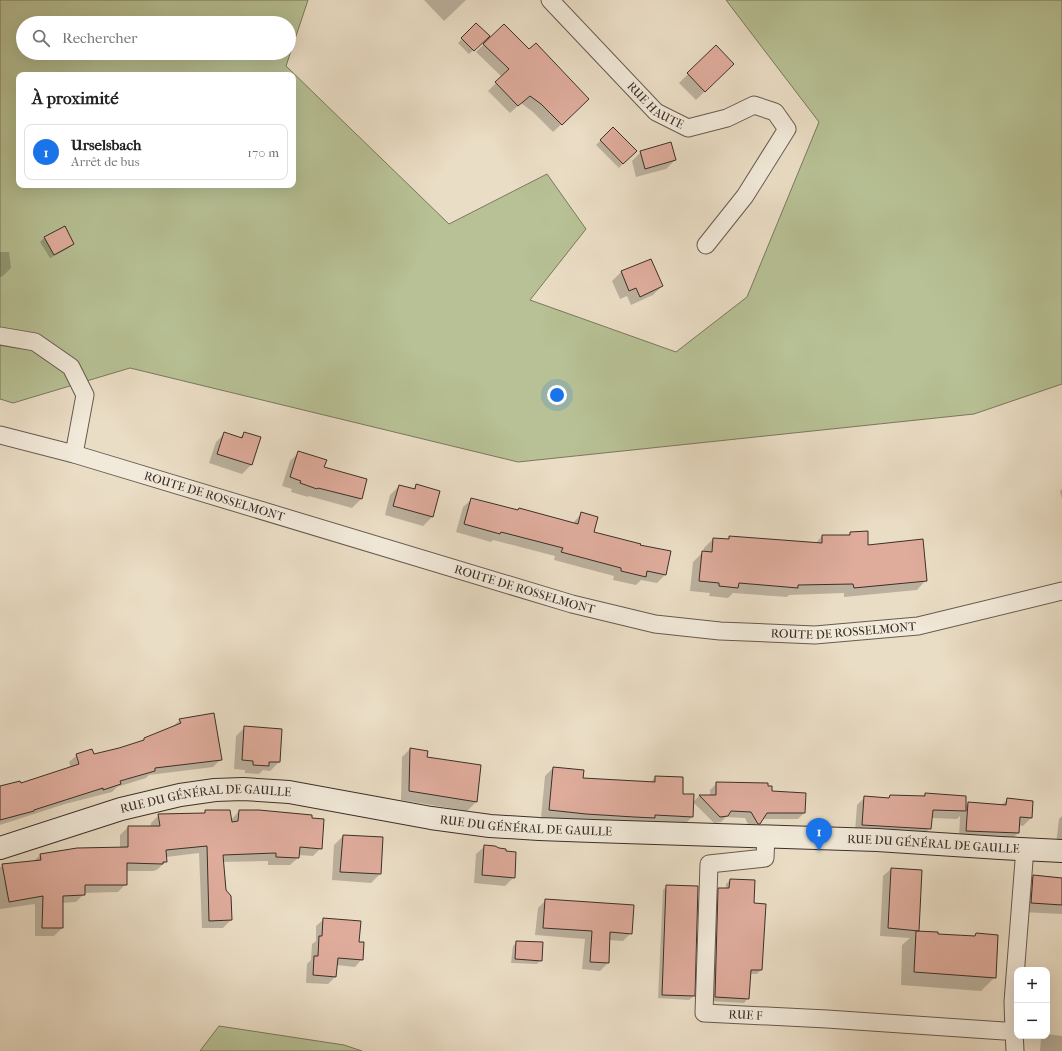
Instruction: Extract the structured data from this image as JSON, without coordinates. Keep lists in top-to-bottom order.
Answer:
{
  "streets": {
    "main road": ["RUE DU GÉNÉRAL DE GAULLE"],
    "street": ["RUE HAUTE", "ROUTE DE ROSSELMONT", "RUE F"]
  },
  "crossings": [
    ["RUE DU GÉNÉRAL DE GAULLE", "RUE F"]
  ],
  "page": {
    "search": "Rechercher",
    "heading": "À proximité",
    "list": [
      {
        "mark": "1",
        "name": "Urselsbach",
        "note": "Arrêt de bus",
        "value": "170 m"
      }
    ],
    "pins": "1",
    "map_buttons": ["+", "−"]
  }
}
